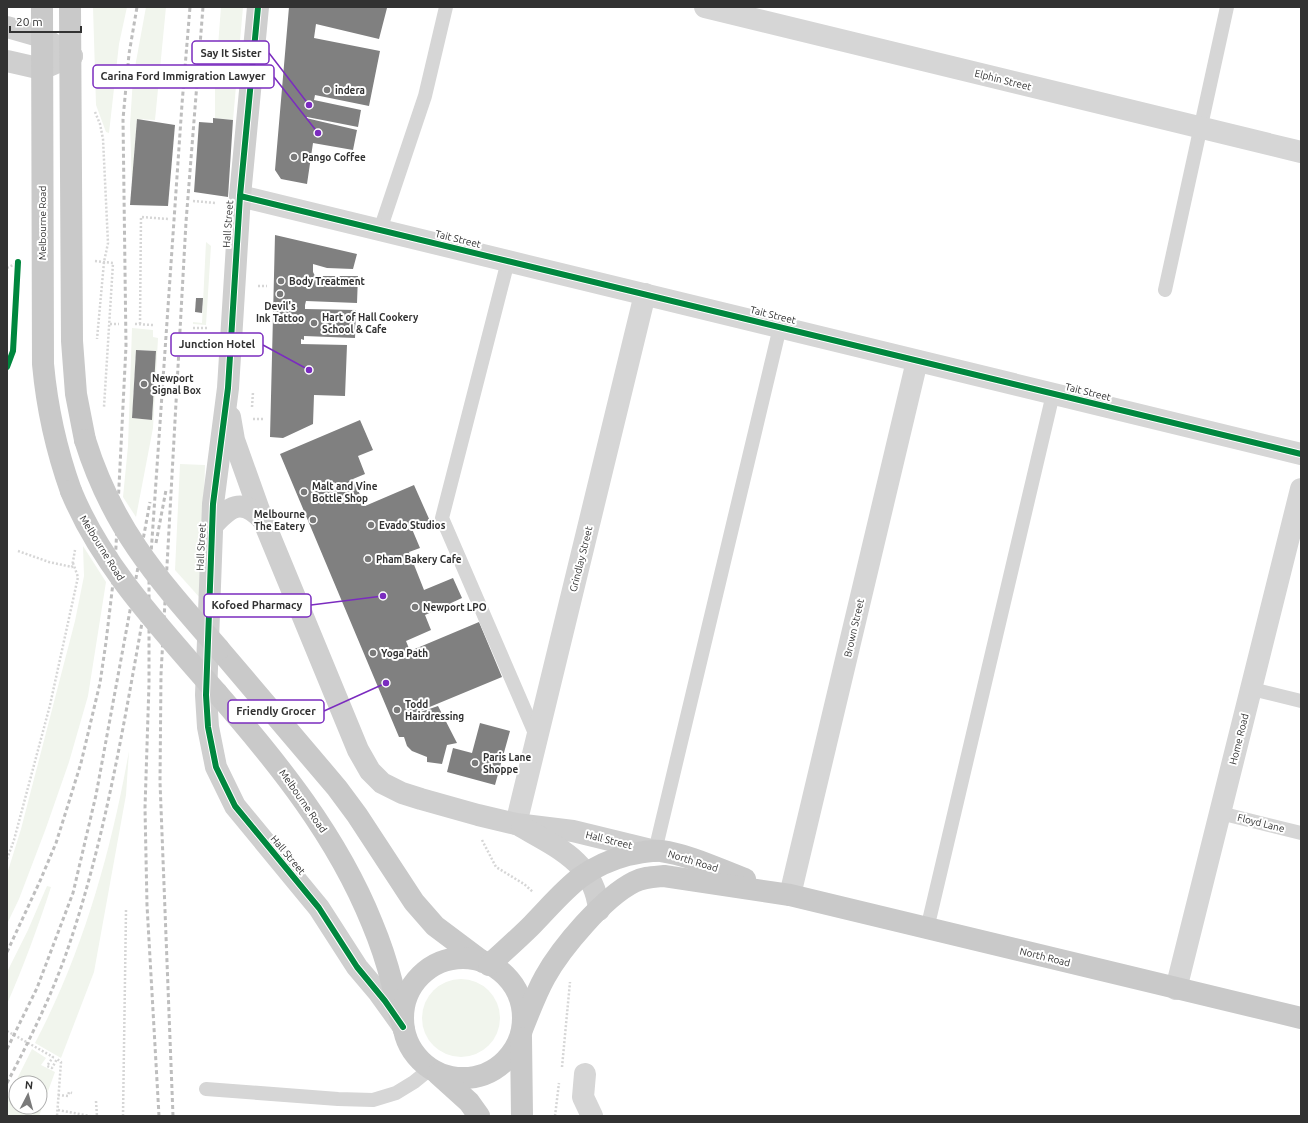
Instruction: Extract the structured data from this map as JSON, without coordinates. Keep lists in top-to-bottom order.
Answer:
{
  "streets": {
    "main road": ["Melbourne Road", "North Road"],
    "street": [
      "Elphin Street",
      "Hall Street",
      "Tait Street",
      "Grindlay Street",
      "Brown Street",
      "Home Road"
    ],
    "lane": ["Floyd Lane"]
  },
  "crossings": [
    ["Melbourne Road", "Hall Street"],
    ["Melbourne Road", "North Road"],
    ["Hall Street", "Tait Street"],
    ["Hall Street", "Grindlay Street"],
    ["Hall Street", "North Road"],
    ["Tait Street", "Grindlay Street"],
    ["Tait Street", "Brown Street"],
    ["Brown Street", "North Road"],
    ["Home Road", "Floyd Lane"],
    ["Home Road", "North Road"]
  ],
  "places": [
    "indera",
    "Say It Sister",
    "Carina Ford Immigration Lawyer",
    "Pango Coffee",
    "Body Treatment",
    "Devil's Ink Tattoo",
    "Hart of Hall Cookery School & Cafe",
    "Junction Hotel",
    "Newport Signal Box",
    "Malt and Vine Bottle Shop",
    "Melbourne The Eatery",
    "Evado Studios",
    "Pham Bakery Cafe",
    "Kofoed Pharmacy",
    "Newport LPO",
    "Yoga Path",
    "Friendly Grocer",
    "Todd Hairdressing",
    "Paris Lane Shoppe"
  ],
  "scale_bar": "20 m",
  "north": "top"
}
